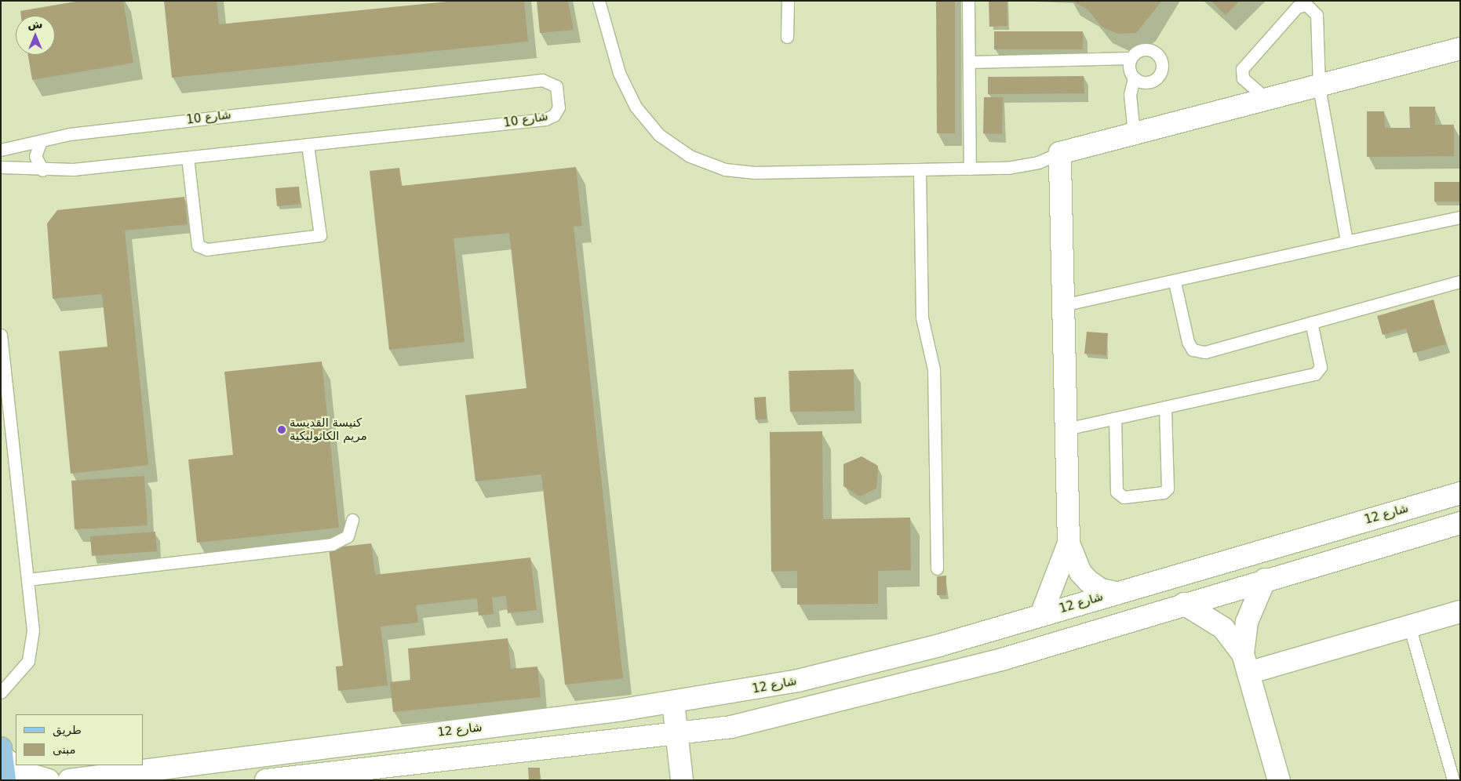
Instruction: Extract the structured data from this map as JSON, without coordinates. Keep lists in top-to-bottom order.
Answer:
{
  "streets": {
    "street": ["شارع 12"],
    "lane": ["شارع 10"]
  },
  "places": ["كنيسة القديسة مريم الكاثوليكية"],
  "legend": ["طريق", "مبنى"],
  "north": "top"
}
